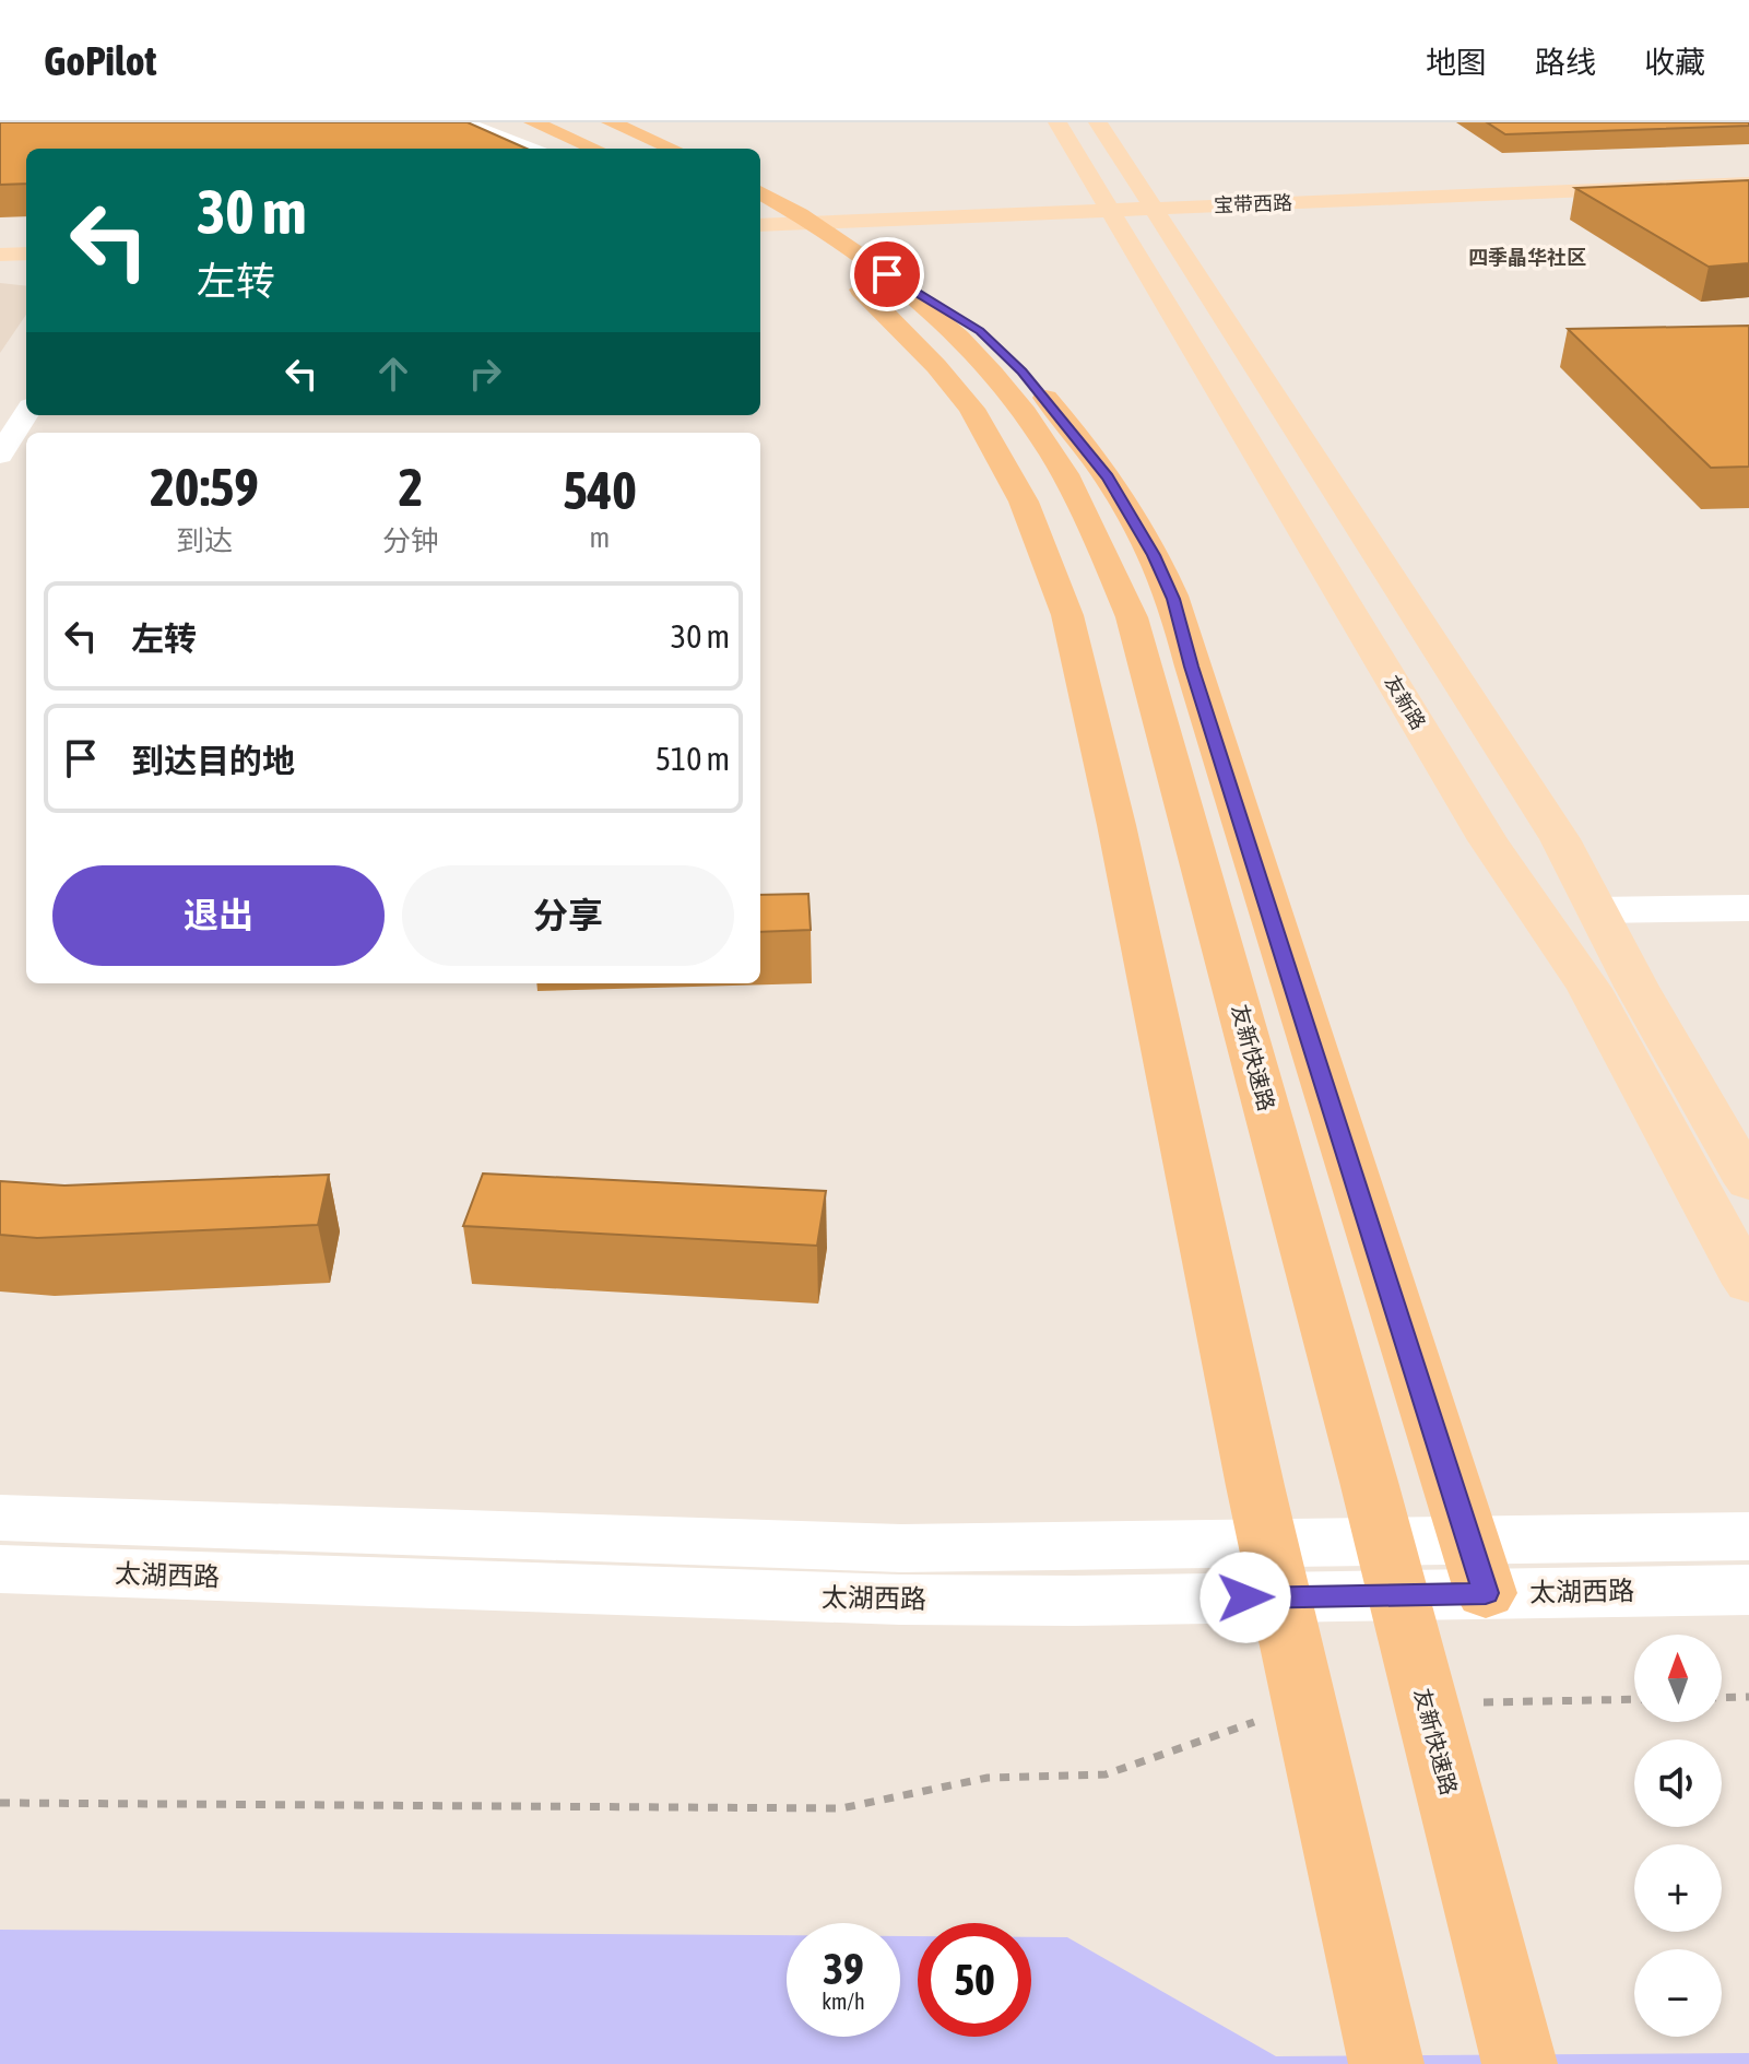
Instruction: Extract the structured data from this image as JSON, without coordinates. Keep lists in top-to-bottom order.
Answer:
{
  "streets": {
    "highway": ["友新快速路"],
    "main road": ["宝带西路", "友新路", "太湖西路"]
  },
  "crossings": [
    ["宝带西路", "友新路"]
  ],
  "districts": ["四季晶华社区"],
  "north": "top",
  "page": {
    "header": "GoPilot",
    "nav": ["地图", "路线", "收藏"],
    "turn": ["30 m", "左转"],
    "eta": [
      "20:59",
      "到达",
      "2",
      "分钟",
      "540",
      "m"
    ],
    "list": [
      {
        "name": "左转",
        "value": "30 m"
      },
      {
        "name": "到达目的地",
        "value": "510 m"
      }
    ],
    "buttons": ["退出", "分享"],
    "map_buttons": ["+", "−"],
    "speed": "39 km/h",
    "limit": "50"
  }
}
